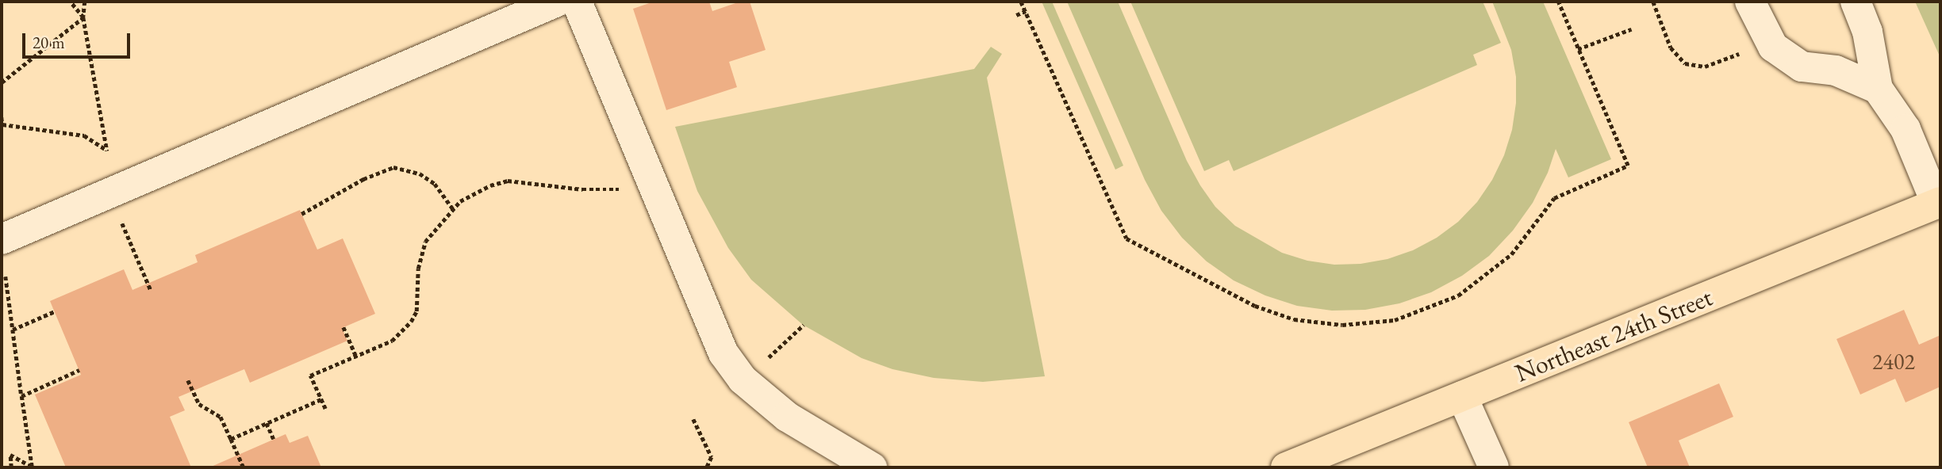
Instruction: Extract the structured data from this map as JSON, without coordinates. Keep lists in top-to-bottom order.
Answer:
{
  "streets": {
    "main road": ["Northeast 24th Street"]
  },
  "house_numbers": ["2402"],
  "scale_bar": "20 m"
}
